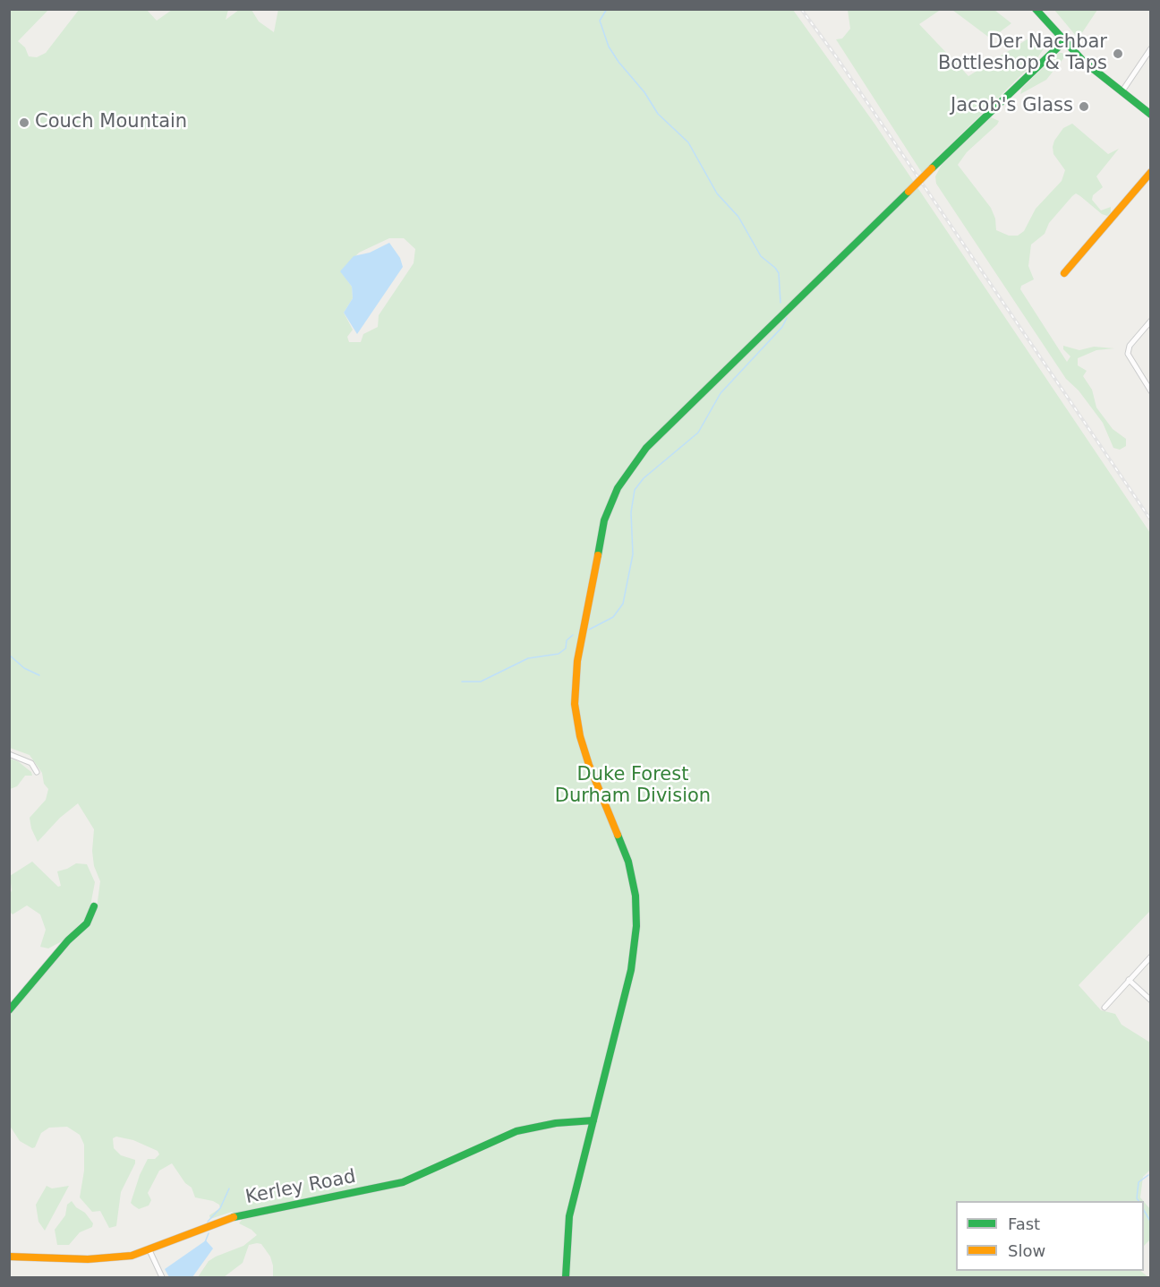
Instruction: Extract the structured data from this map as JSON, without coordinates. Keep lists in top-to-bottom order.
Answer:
{
  "streets": {
    "street": ["Kerley Road"]
  },
  "parks": ["Duke Forest Durham Division"],
  "places": ["Der Nachbar Bottleshop & Taps", "Jacob's Glass", "Couch Mountain"],
  "legend": ["Fast", "Slow"]
}
